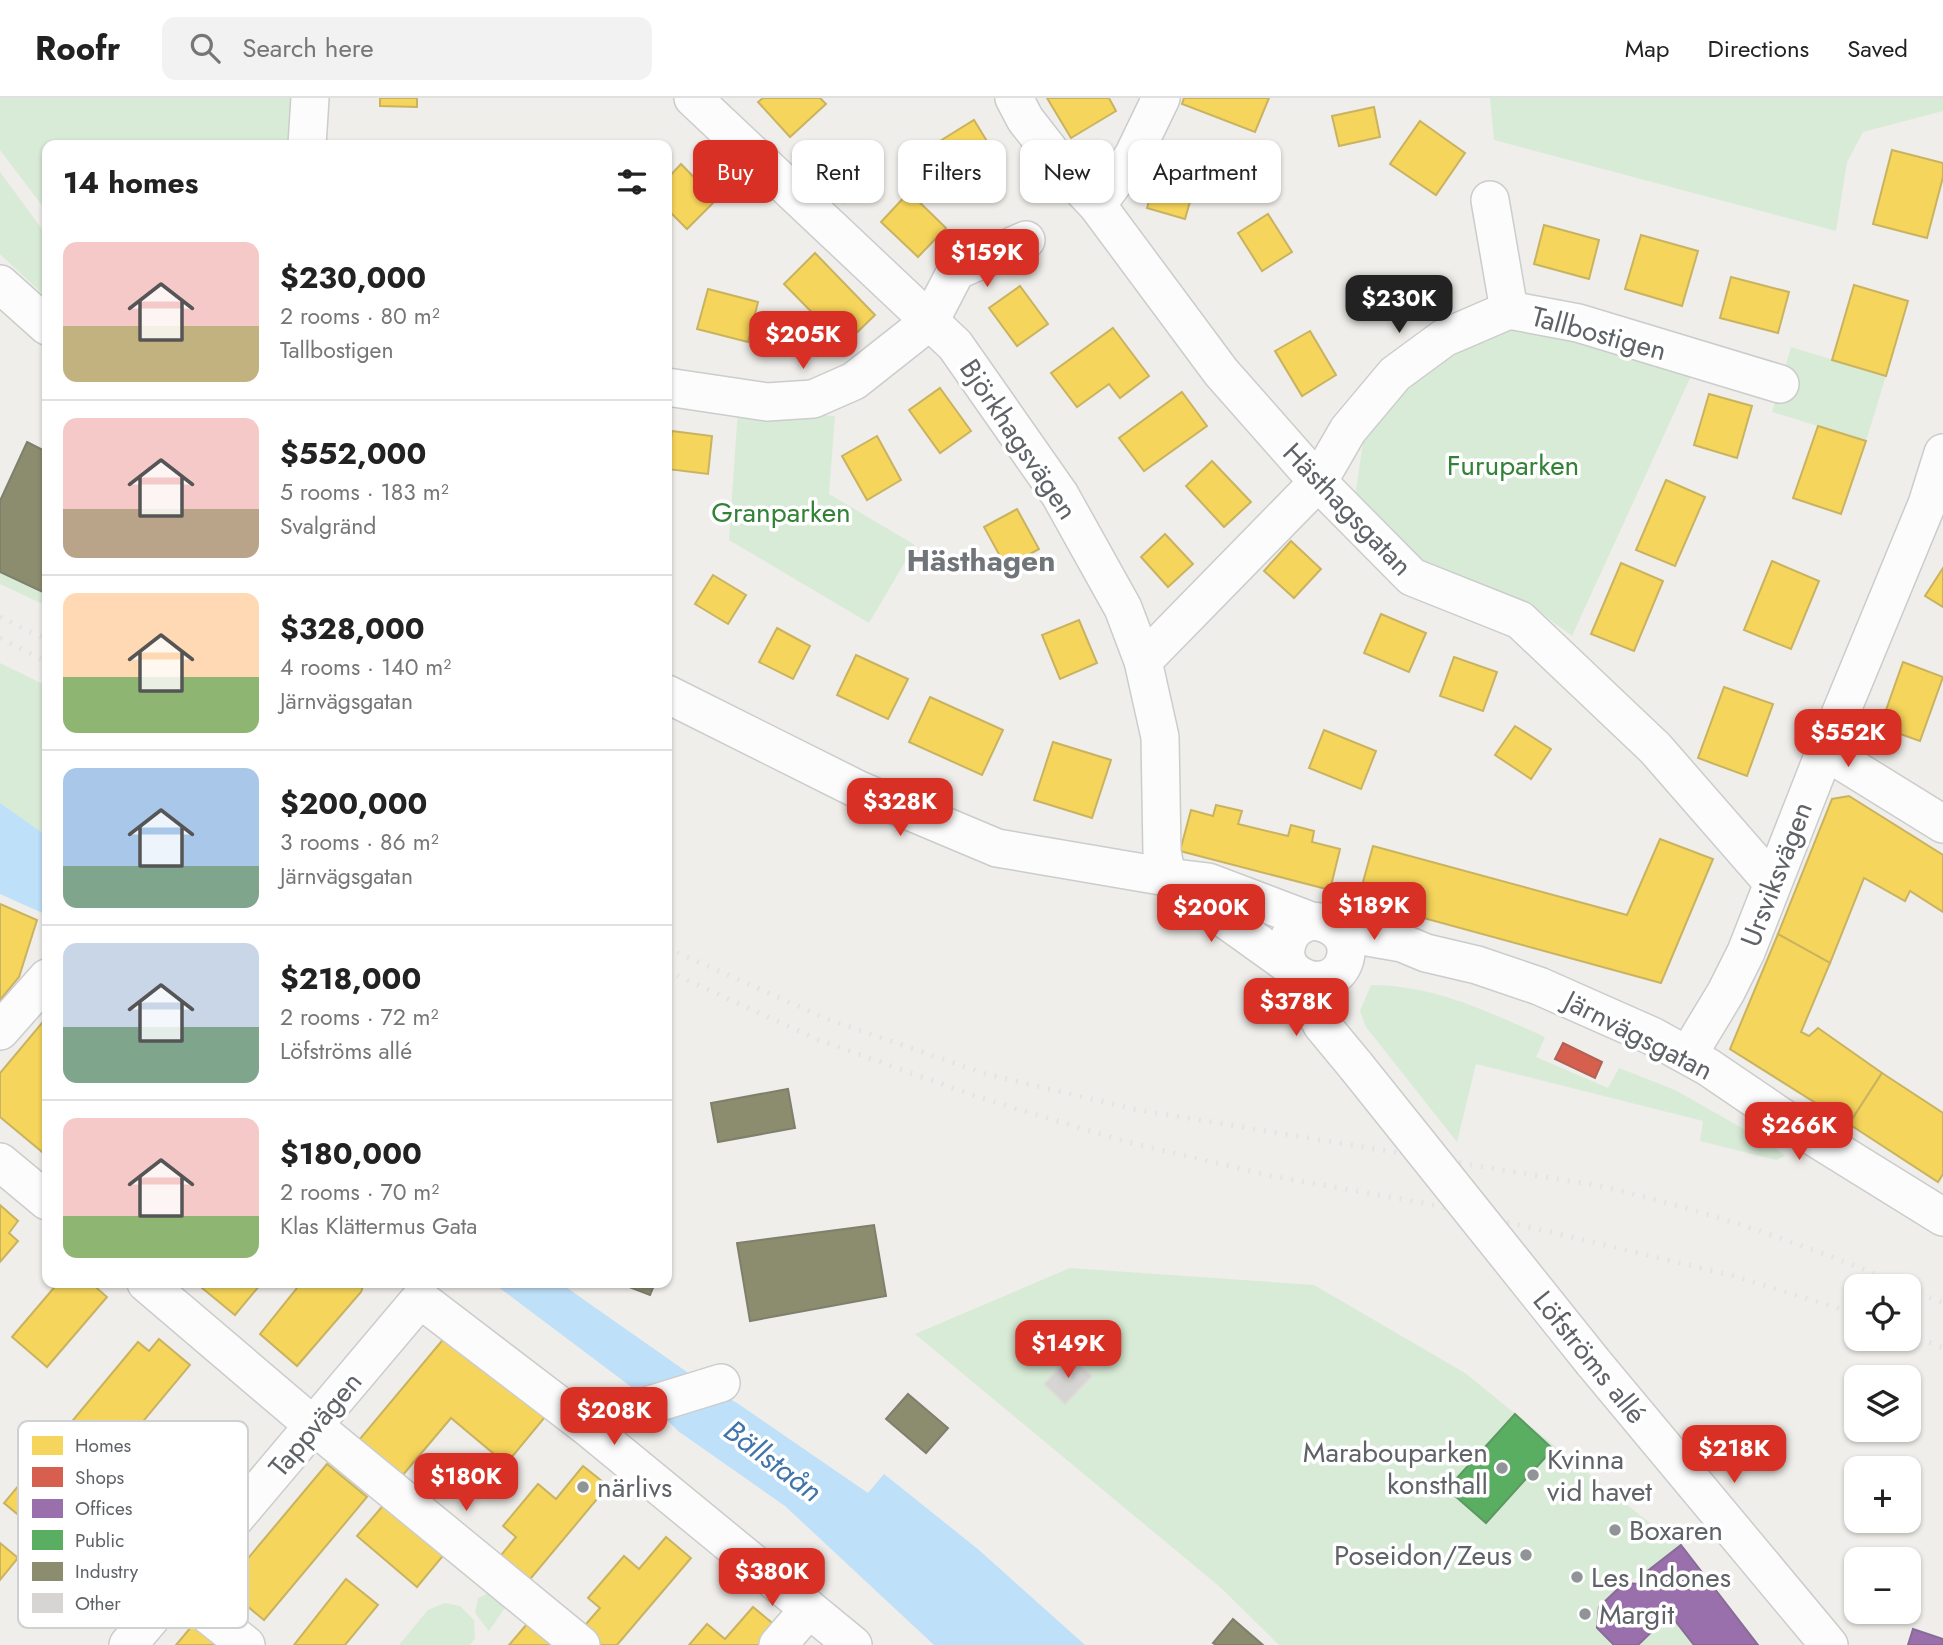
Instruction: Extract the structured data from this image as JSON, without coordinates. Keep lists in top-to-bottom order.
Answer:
{
  "streets": {
    "street": [
      "Tallbostigen",
      "Björkhagsvägen",
      "Hästhagsgatan",
      "Ursviksvägen",
      "Järnvägsgatan",
      "Löfströms allé",
      "Tappvägen"
    ]
  },
  "crossings": [
    ["Tallbostigen", "Björkhagsvägen"],
    ["Tallbostigen", "Hästhagsgatan"],
    ["Björkhagsvägen", "Järnvägsgatan"],
    ["Hästhagsgatan", "Ursviksvägen"],
    ["Ursviksvägen", "Järnvägsgatan"],
    ["Järnvägsgatan", "Löfströms allé"]
  ],
  "districts": ["Hästhagen"],
  "water": ["Bällstaån"],
  "parks": ["Furuparken", "Granparken"],
  "places": [
    "Marabouparken konsthall",
    "Kvinna vid havet",
    "närlivs",
    "Boxaren",
    "Poseidon/Zeus",
    "Les Indones",
    "Margit"
  ],
  "legend": [
    "Homes",
    "Shops",
    "Offices",
    "Public",
    "Industry",
    "Other"
  ],
  "page": {
    "header": "Roofr",
    "search": "Search here",
    "nav": ["Map", "Directions", "Saved"],
    "chip": [
      "Buy",
      "Rent",
      "Filters",
      "New",
      "Apartment"
    ],
    "heading": "14 homes",
    "list": [
      {
        "name": "$230,000",
        "note": "2 rooms · 80 m² · Tallbostigen"
      },
      {
        "name": "$552,000",
        "note": "5 rooms · 183 m² · Svalgränd"
      },
      {
        "name": "$328,000",
        "note": "4 rooms · 140 m² · Järnvägsgatan"
      },
      {
        "name": "$200,000",
        "note": "3 rooms · 86 m² · Järnvägsgatan"
      },
      {
        "name": "$218,000",
        "note": "2 rooms · 72 m² · Löfströms allé"
      },
      {
        "name": "$180,000",
        "note": "2 rooms · 70 m² · Klas Klättermus Gata"
      }
    ],
    "price": [
      "$159K",
      "$230K",
      "$205K",
      "$552K",
      "$328K",
      "$189K",
      "$200K",
      "$378K",
      "$266K",
      "$149K",
      "$208K",
      "$218K",
      "$180K",
      "$380K"
    ],
    "map_buttons": ["+", "−"]
  }
}
